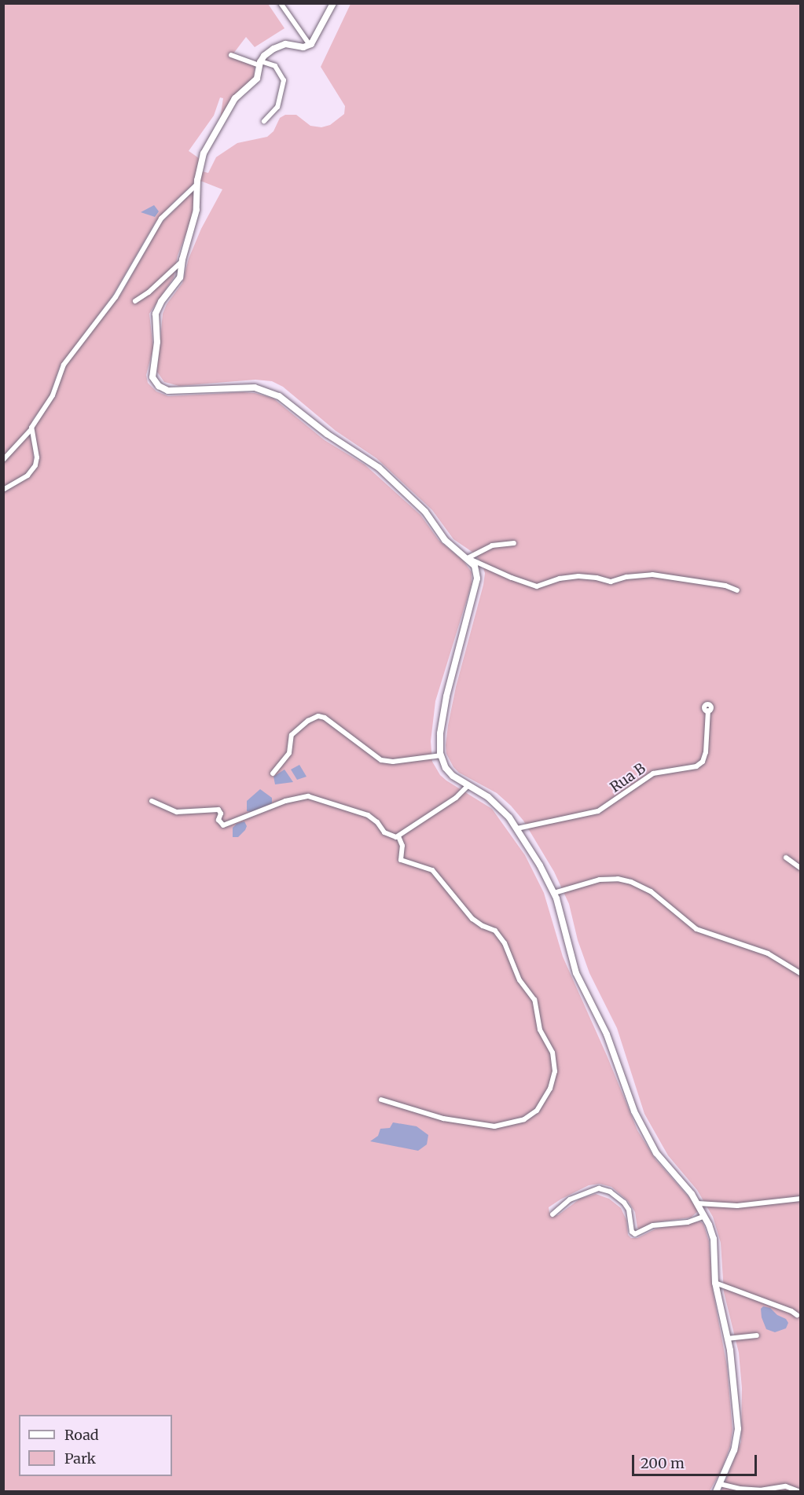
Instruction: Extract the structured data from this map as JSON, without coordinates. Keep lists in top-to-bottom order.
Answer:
{
  "streets": {
    "street": ["Rua B"]
  },
  "legend": ["Road", "Park"],
  "scale_bar": "200 m"
}
